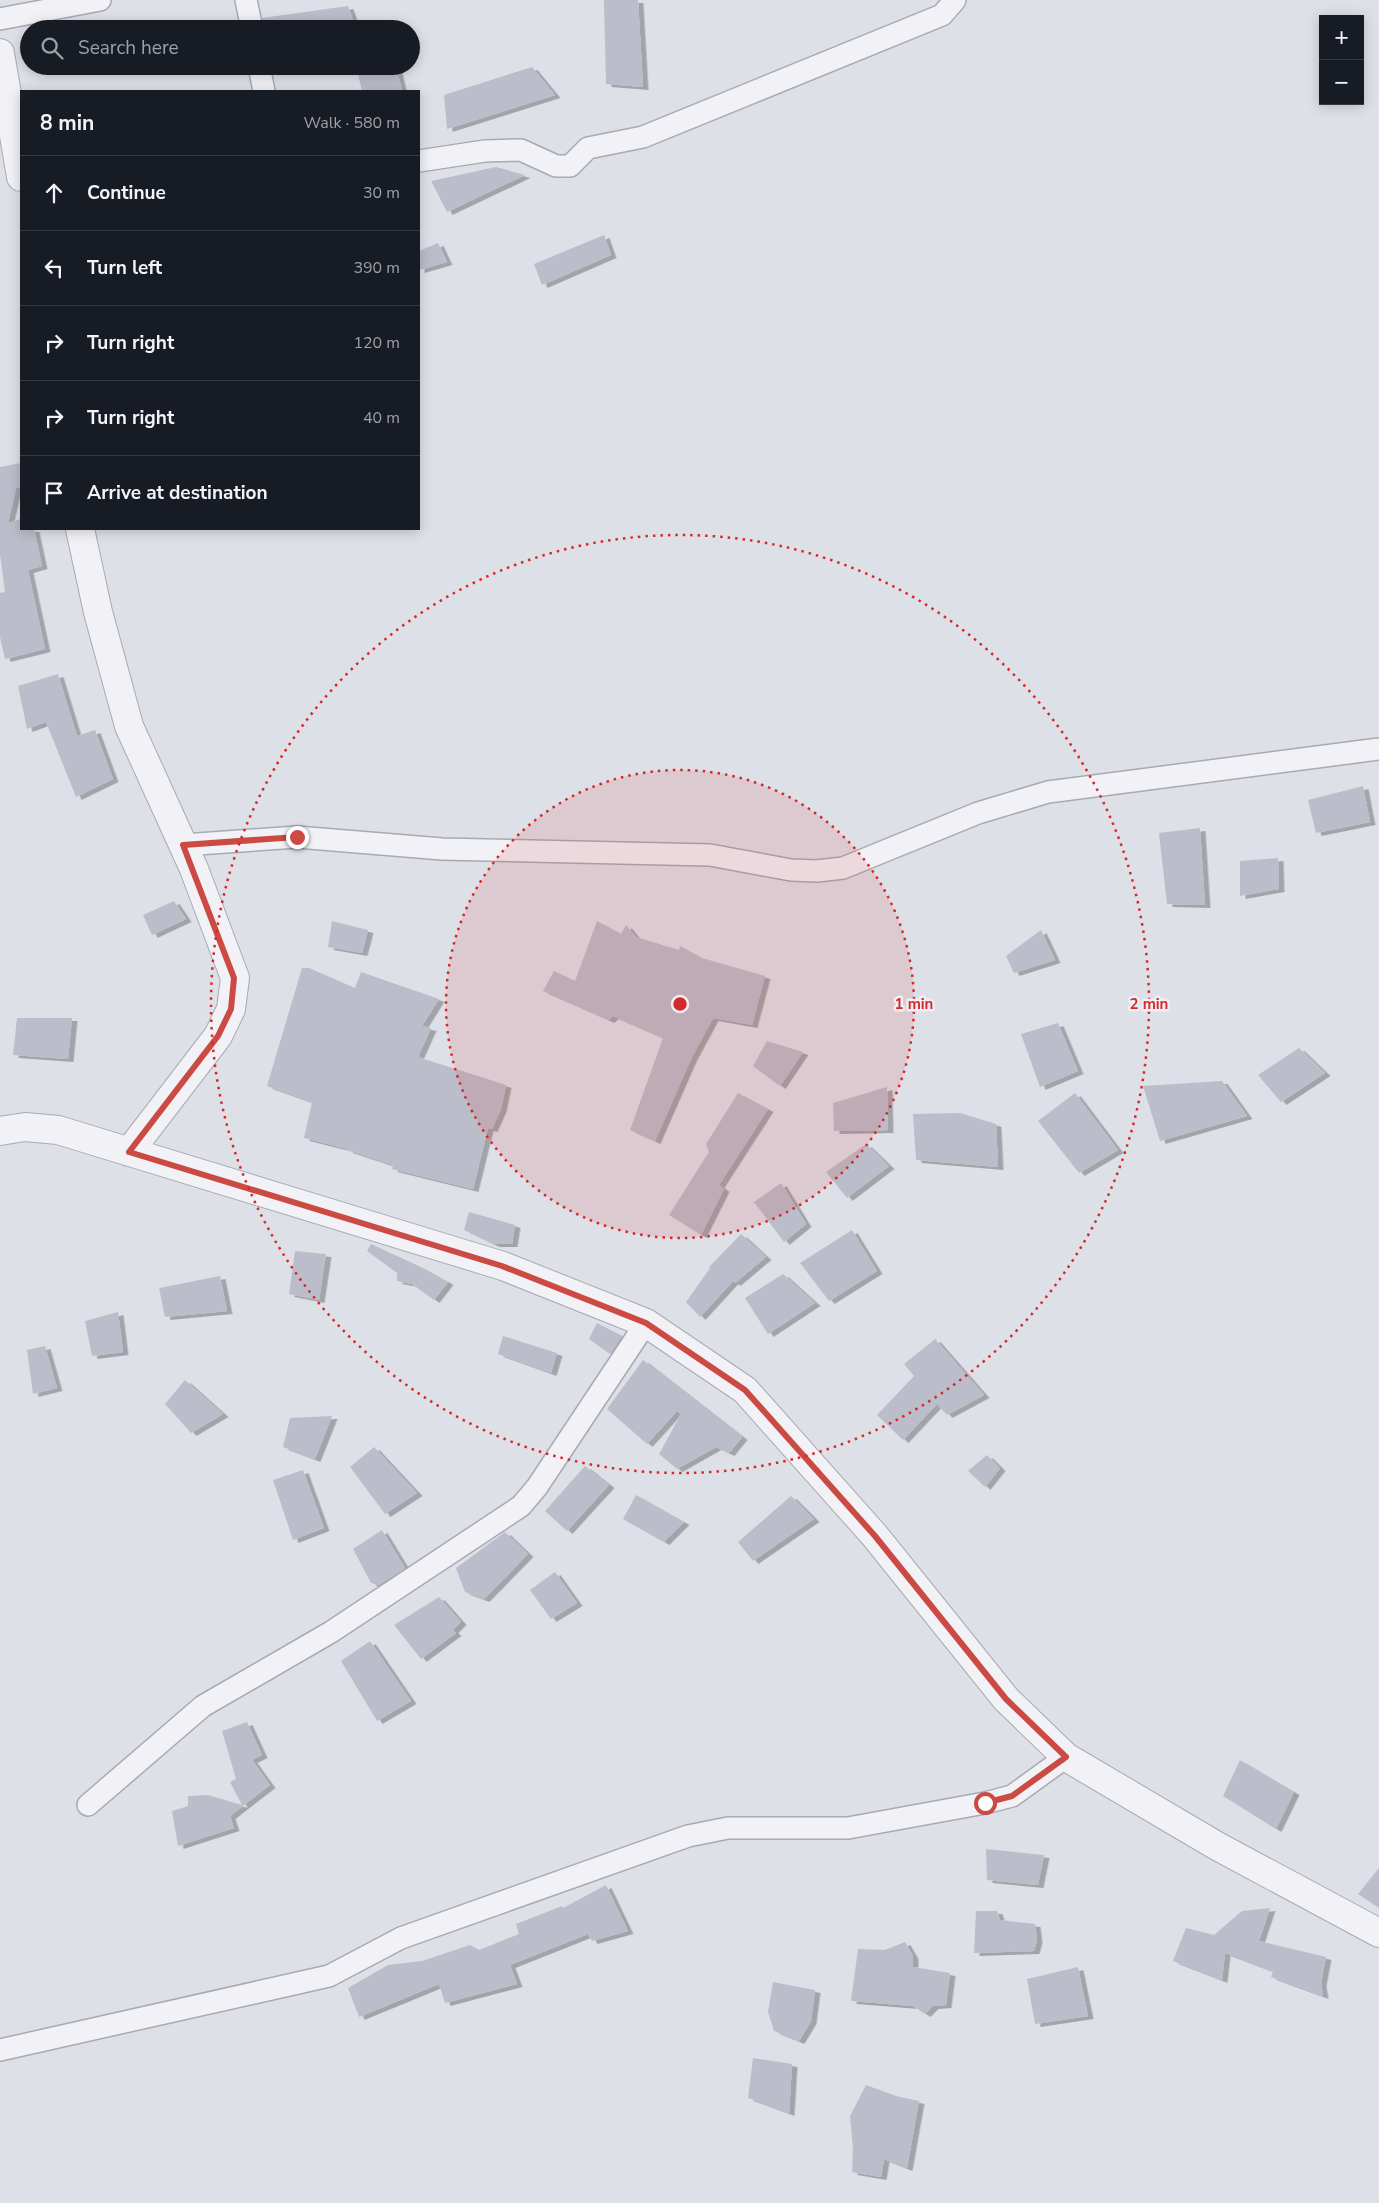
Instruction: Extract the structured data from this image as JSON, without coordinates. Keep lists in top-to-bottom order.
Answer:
{
  "page": {
    "map_buttons": ["+", "−"],
    "search": "Search here",
    "heading": ["8 min", "Walk · 580 m"],
    "list": [
      ["Continue", "30 m"],
      ["Turn left", "390 m"],
      ["Turn right", "120 m"],
      ["Turn right", "40 m"],
      "Arrive at destination"
    ]
  },
  "rings": ["1 min", "2 min"]
}
